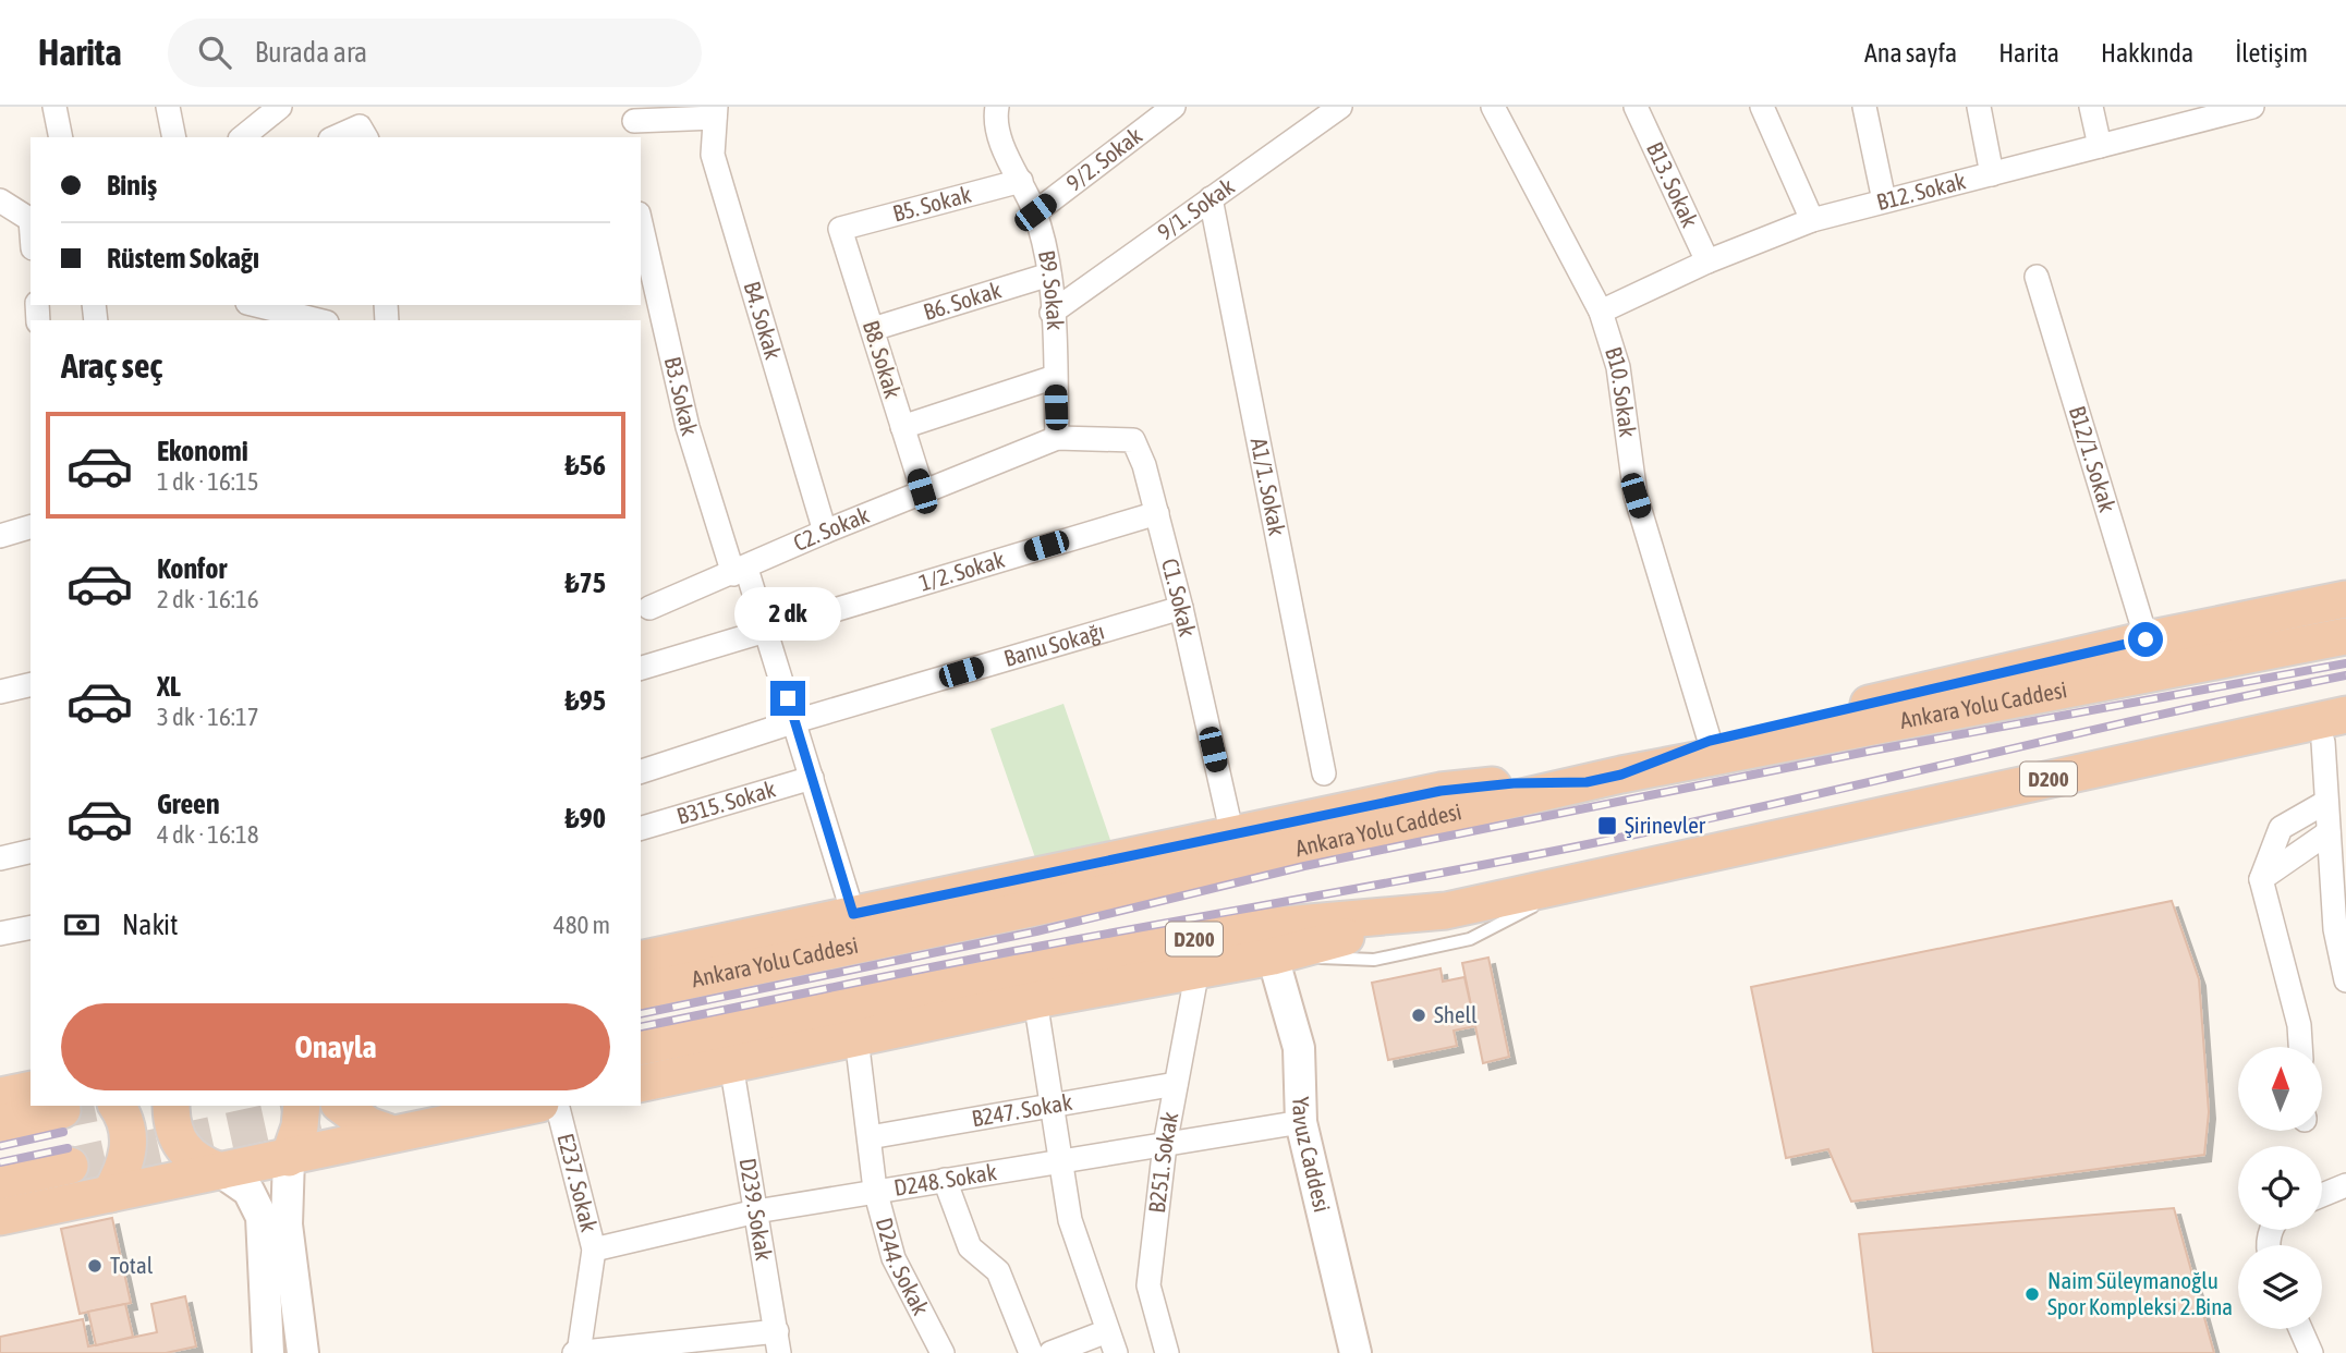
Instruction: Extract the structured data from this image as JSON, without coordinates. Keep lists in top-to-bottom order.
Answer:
{
  "streets": {
    "highway": ["Ankara Yolu Caddesi", "D200"],
    "main road": ["Yavuz Caddesi"],
    "street": [
      "9/2. Sokak",
      "B13. Sokak",
      "B12. Sokak",
      "B5. Sokak",
      "9/1. Sokak",
      "B9. Sokak",
      "B6. Sokak",
      "B4. Sokak",
      "B8. Sokak",
      "B10. Sokak",
      "B3. Sokak",
      "B12/1. Sokak",
      "A1/1. Sokak",
      "C2. Sokak",
      "1/2. Sokak",
      "C1. Sokak",
      "Banu Sokağı",
      "B315. Sokak",
      "B247. Sokak",
      "B251. Sokak",
      "D248. Sokak",
      "E237. Sokak",
      "D239. Sokak",
      "D244. Sokak"
    ]
  },
  "crossings": [
    ["9/2. Sokak", "B9. Sokak"],
    ["B13. Sokak", "B12. Sokak"],
    ["B12. Sokak", "B10. Sokak"],
    ["B5. Sokak", "B9. Sokak"],
    ["B5. Sokak", "B8. Sokak"],
    ["9/1. Sokak", "B9. Sokak"],
    ["9/1. Sokak", "A1/1. Sokak"],
    ["B9. Sokak", "B6. Sokak"],
    ["B9. Sokak", "C2. Sokak"],
    ["B9. Sokak", "C1. Sokak"],
    ["B6. Sokak", "B8. Sokak"],
    ["B4. Sokak", "C2. Sokak"],
    ["B8. Sokak", "C2. Sokak"],
    ["B3. Sokak", "C2. Sokak"],
    ["B3. Sokak", "1/2. Sokak"],
    ["B3. Sokak", "Banu Sokağı"],
    ["B3. Sokak", "B315. Sokak"],
    ["C2. Sokak", "C1. Sokak"],
    ["1/2. Sokak", "C1. Sokak"],
    ["C1. Sokak", "Banu Sokağı"],
    ["B247. Sokak", "B251. Sokak"],
    ["B247. Sokak", "D244. Sokak"],
    ["Yavuz Caddesi", "D248. Sokak"],
    ["B251. Sokak", "D248. Sokak"],
    ["D248. Sokak", "E237. Sokak"],
    ["D248. Sokak", "D239. Sokak"],
    ["D248. Sokak", "D244. Sokak"]
  ],
  "places": {
    "transit": ["Şirinevler"],
    "other": ["Shell", "Total", "Naim Süleymanoğlu Spor Kompleksi 2.Bina"]
  },
  "north": "top",
  "page": {
    "header": "Harita",
    "search": "Burada ara",
    "nav": [
      "Ana sayfa",
      "Harita",
      "Hakkında",
      "İletişim"
    ],
    "banner": ["Biniş", "Rüstem Sokağı"],
    "heading": "Araç seç",
    "list": [
      {
        "name": "Ekonomi",
        "note": "1 dk · 16:15",
        "value": "₺56"
      },
      {
        "name": "Konfor",
        "note": "2 dk · 16:16",
        "value": "₺75"
      },
      {
        "name": "XL",
        "note": "3 dk · 16:17",
        "value": "₺95"
      },
      {
        "name": "Green",
        "note": "4 dk · 16:18",
        "value": "₺90"
      }
    ],
    "bubble": "2 dk",
    "pay": ["Nakit", "480 m"],
    "buttons": "Onayla"
  }
}
